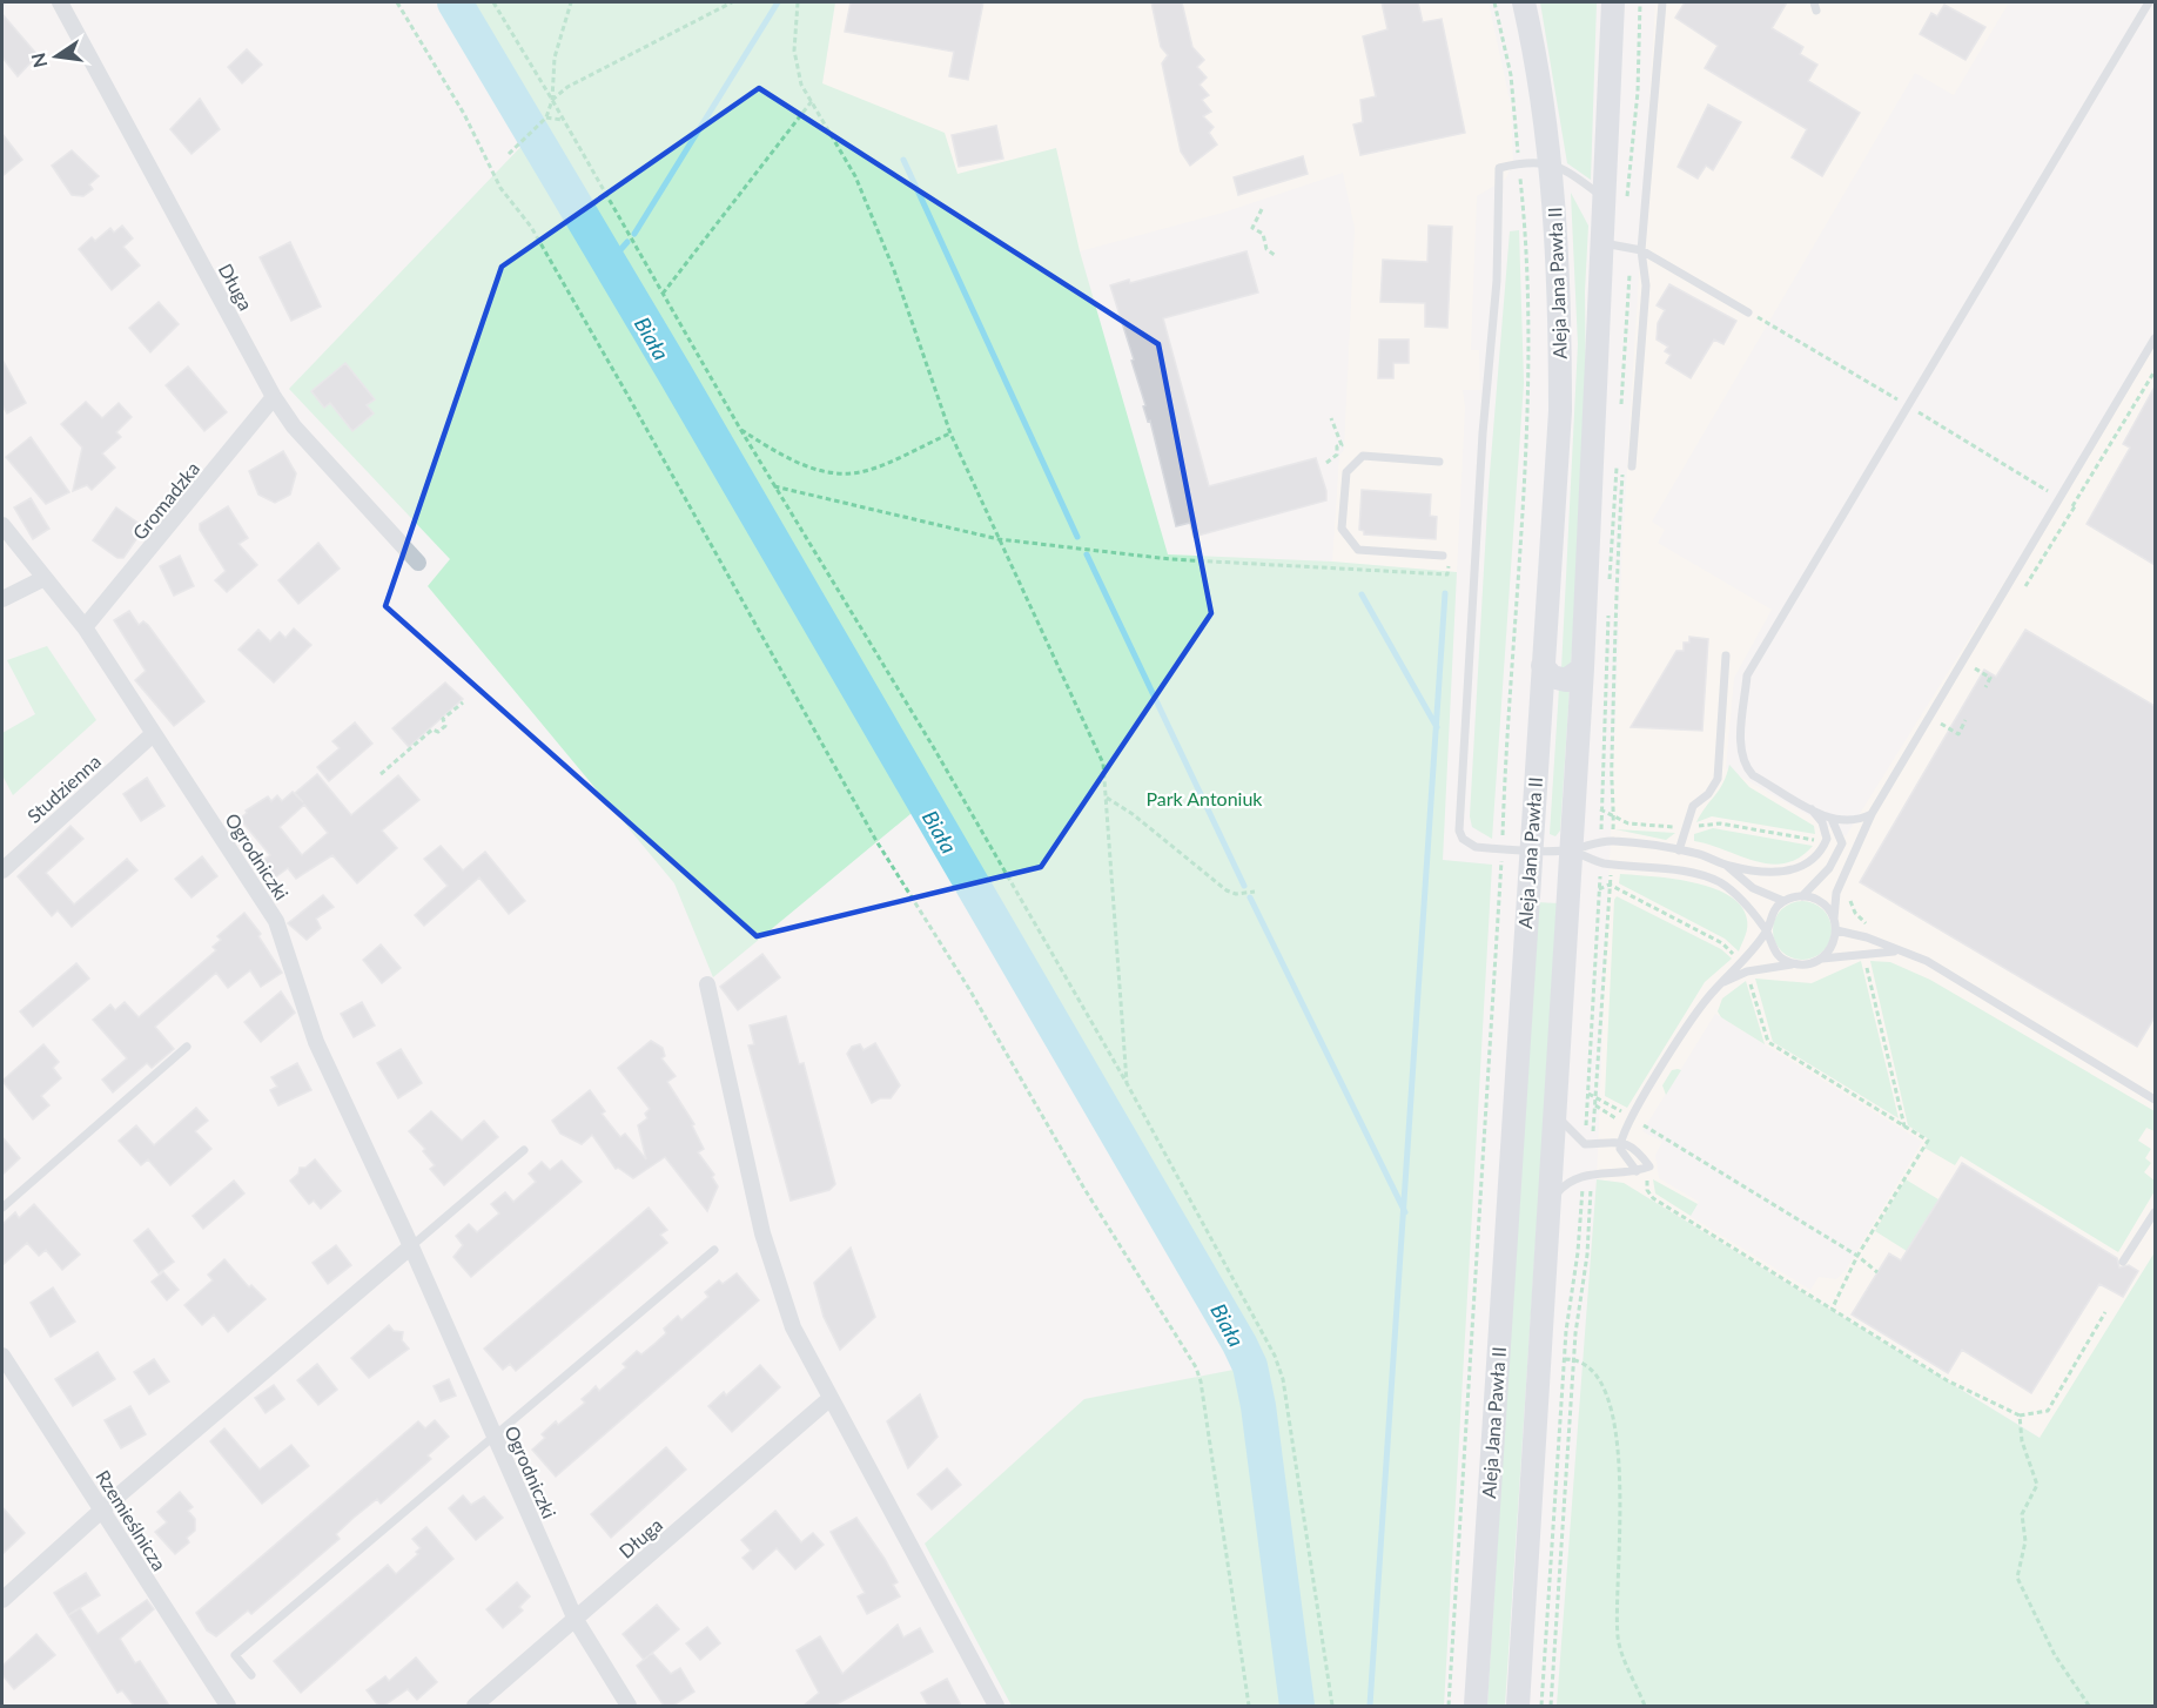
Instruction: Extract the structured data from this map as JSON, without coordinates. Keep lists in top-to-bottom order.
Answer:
{
  "streets": {
    "main road": ["Aleja Jana Pawła II"],
    "street": [
      "Długa",
      "Gromadzka",
      "Studzienna",
      "Ogrodniczki",
      "Rzemieślnicza"
    ]
  },
  "crossings": [
    ["Długa", "Gromadzka"],
    ["Długa", "Ogrodniczki"],
    ["Gromadzka", "Ogrodniczki"],
    ["Studzienna", "Ogrodniczki"]
  ],
  "water": ["Biała"],
  "parks": ["Park Antoniuk"],
  "north": "left"
}
